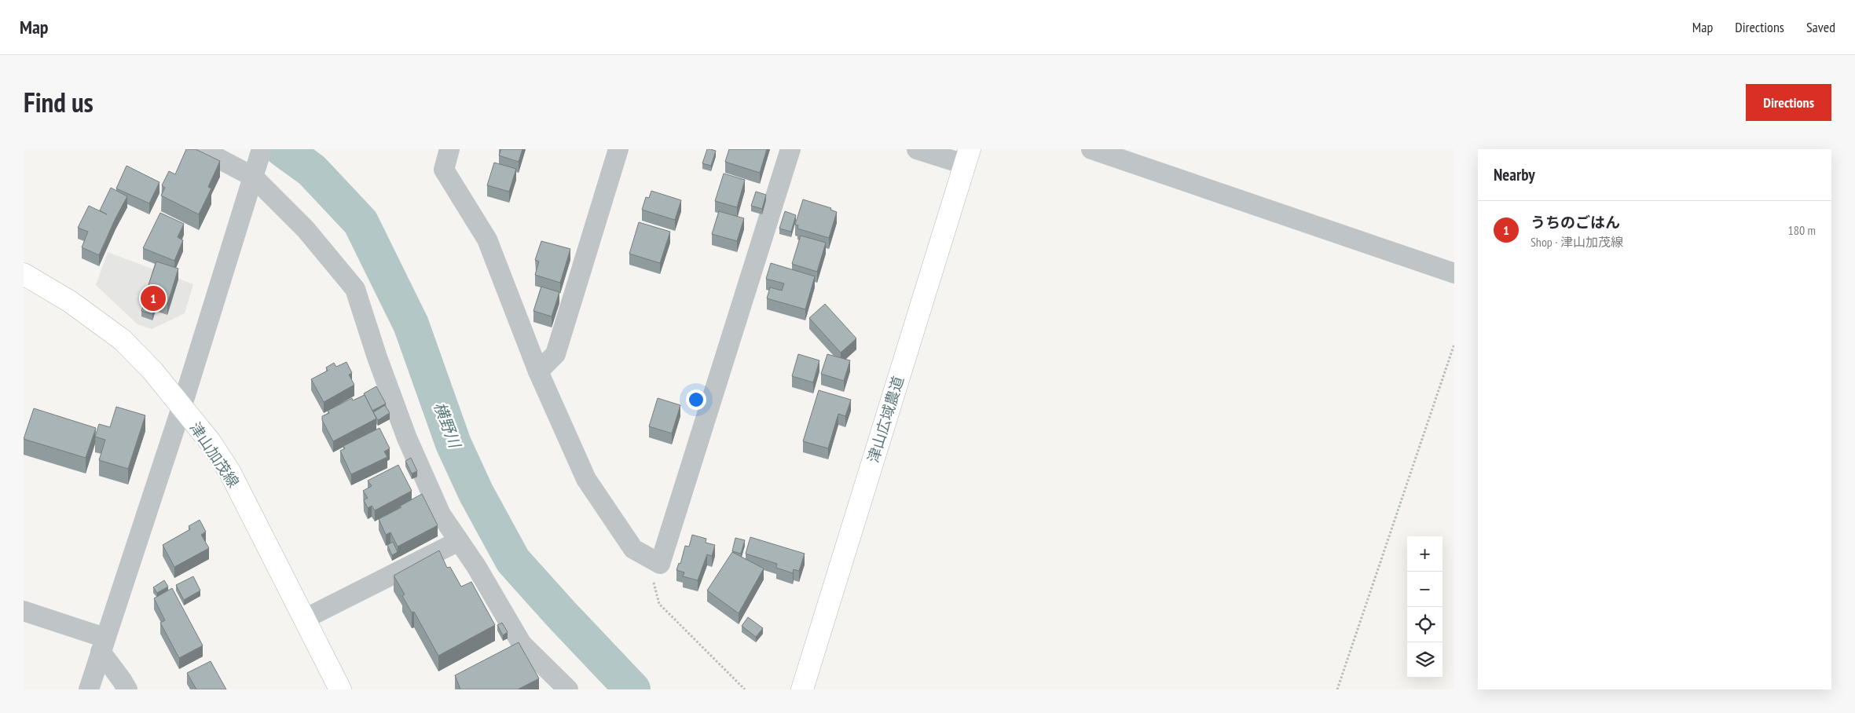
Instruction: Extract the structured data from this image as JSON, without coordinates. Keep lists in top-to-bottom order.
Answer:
{
  "streets": {
    "street": ["津山広域農道", "津山加茂線"]
  },
  "water": ["横野川"],
  "page": {
    "header": "Map",
    "nav": ["Map", "Directions", "Saved"],
    "title": "Find us",
    "buttons": "Directions",
    "heading": "Nearby",
    "list": [
      {
        "mark": "1",
        "name": "うちのごはん",
        "note": "Shop · 津山加茂線",
        "value": "180 m"
      }
    ],
    "pins": "1",
    "map_buttons": ["+", "−"]
  }
}
